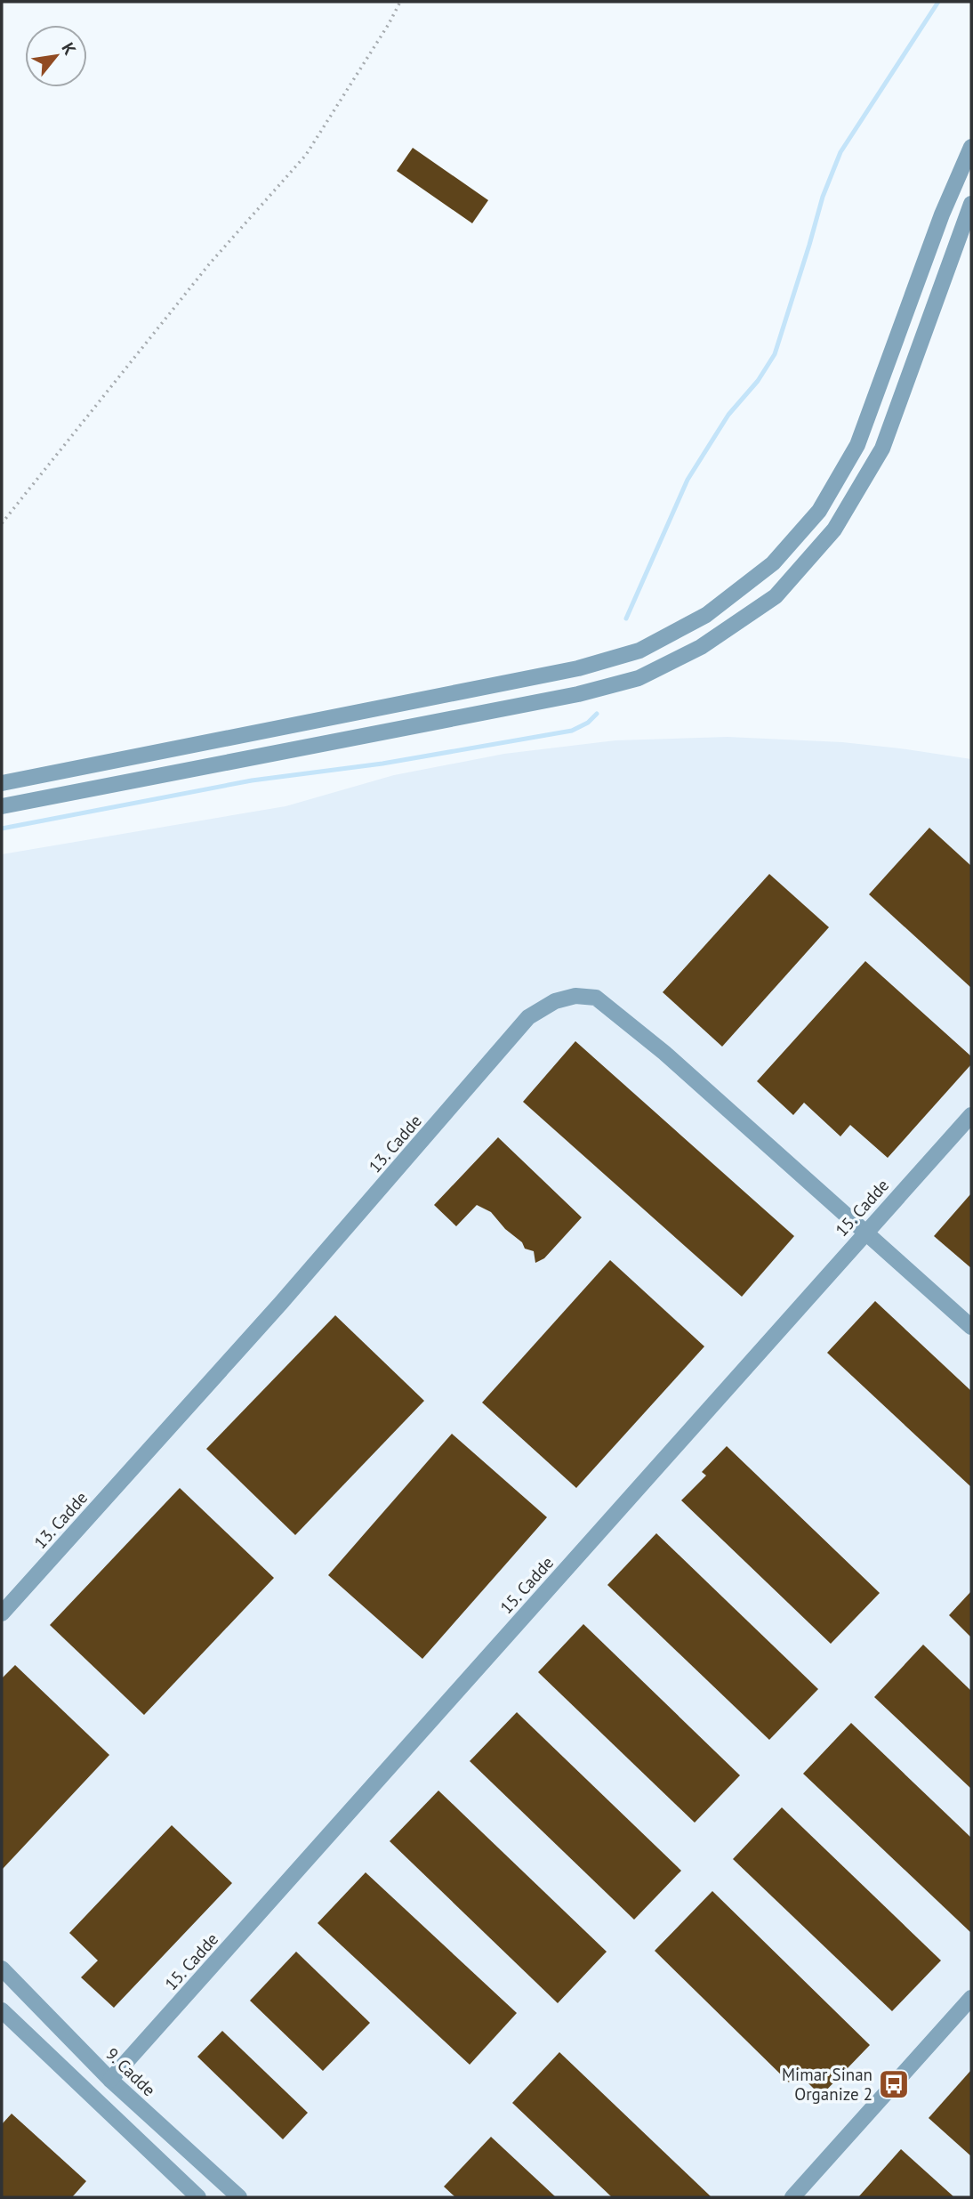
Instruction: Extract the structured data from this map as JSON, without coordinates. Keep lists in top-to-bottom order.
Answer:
{
  "streets": {
    "street": ["13. Cadde", "15. Cadde", "9. Cadde"]
  },
  "crossings": [
    ["13. Cadde", "15. Cadde"],
    ["15. Cadde", "9. Cadde"]
  ],
  "places": {
    "bus stop": ["Mimar Sinan Organize 2"]
  },
  "north": "top right"
}
